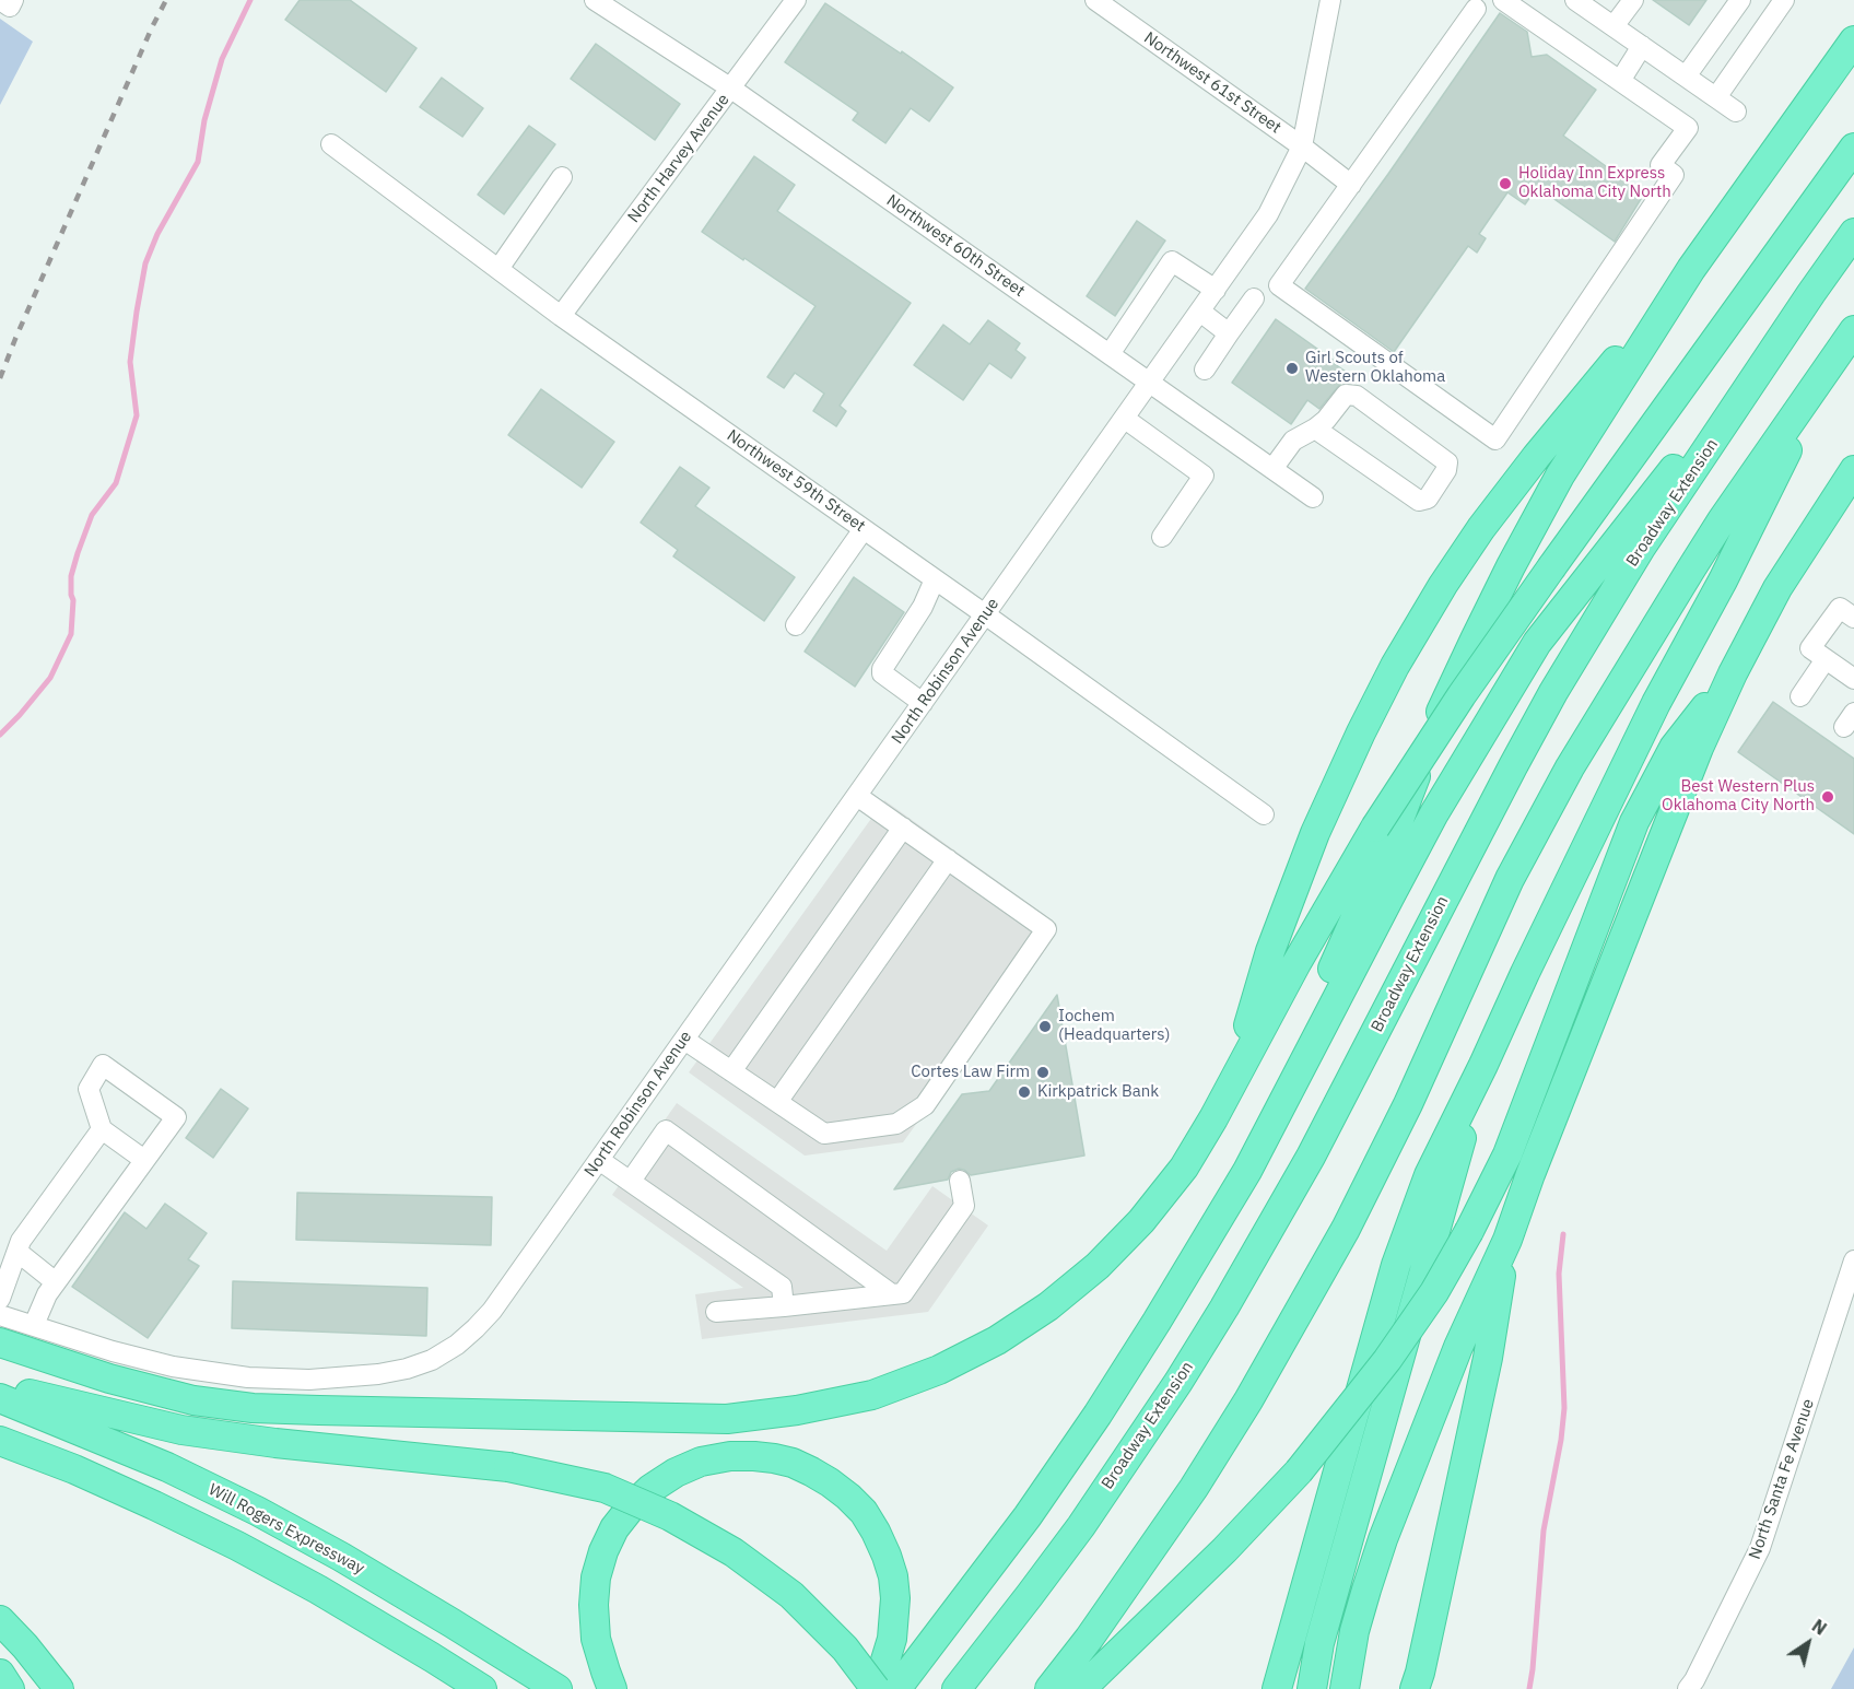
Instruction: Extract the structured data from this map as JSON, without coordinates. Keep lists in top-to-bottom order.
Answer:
{
  "streets": {
    "highway": ["Broadway Extension", "Will Rogers Expressway"],
    "street": [
      "Northwest 61st Street",
      "North Harvey Avenue",
      "Northwest 60th Street",
      "Northwest 59th Street",
      "North Robinson Avenue",
      "North Santa Fe Avenue"
    ]
  },
  "crossings": [
    ["Northwest 61st Street", "North Robinson Avenue"],
    ["North Harvey Avenue", "Northwest 60th Street"],
    ["North Harvey Avenue", "Northwest 59th Street"],
    ["Northwest 60th Street", "North Robinson Avenue"],
    ["Northwest 59th Street", "North Robinson Avenue"]
  ],
  "places": [
    "Holiday Inn Express Oklahoma City North",
    "Girl Scouts of Western Oklahoma",
    "Best Western Plus Oklahoma City North",
    "Iochem (Headquarters)",
    "Cortes Law Firm",
    "Kirkpatrick Bank"
  ],
  "north": "top right"
}
